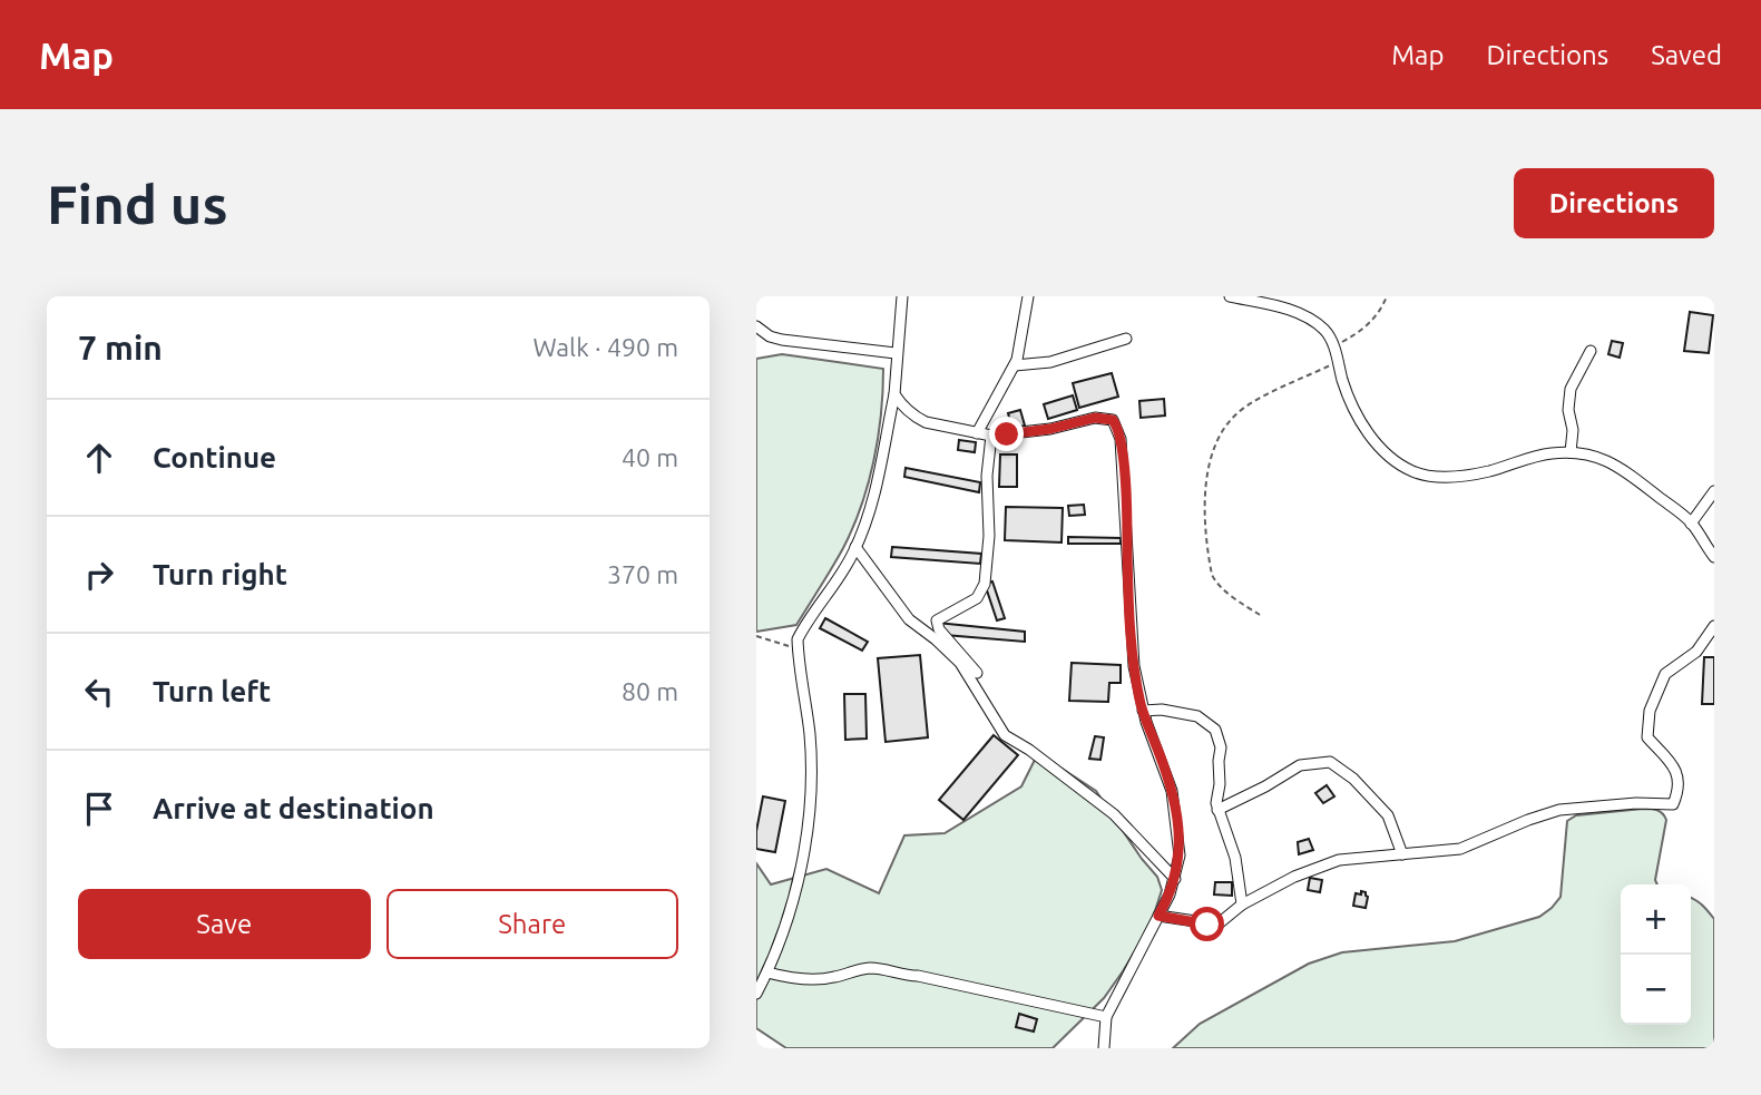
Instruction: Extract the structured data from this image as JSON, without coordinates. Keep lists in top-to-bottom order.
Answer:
{
  "page": {
    "header": "Map",
    "nav": ["Map", "Directions", "Saved"],
    "buttons": [
      "Directions",
      ["Save", "Share"]
    ],
    "title": "Find us",
    "heading": ["7 min", "Walk · 490 m"],
    "list": [
      ["Continue", "40 m"],
      ["Turn right", "370 m"],
      ["Turn left", "80 m"],
      "Arrive at destination"
    ],
    "map_buttons": ["+", "−"]
  }
}
